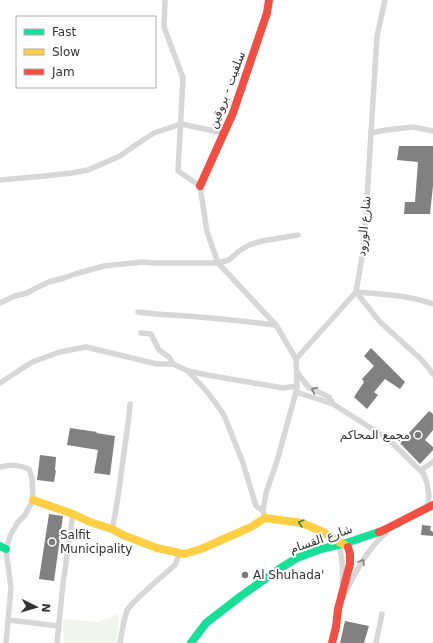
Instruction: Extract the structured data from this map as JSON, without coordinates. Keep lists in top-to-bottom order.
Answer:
{
  "streets": {
    "main road": ["سلفيت - بروقين", "شارع القسام"],
    "street": ["شارع الورود"]
  },
  "places": ["مجمع المحاكم", "Salfit Municipality", "Al Shuhada'"],
  "legend": ["Fast", "Slow", "Jam"],
  "north": "right"
}
